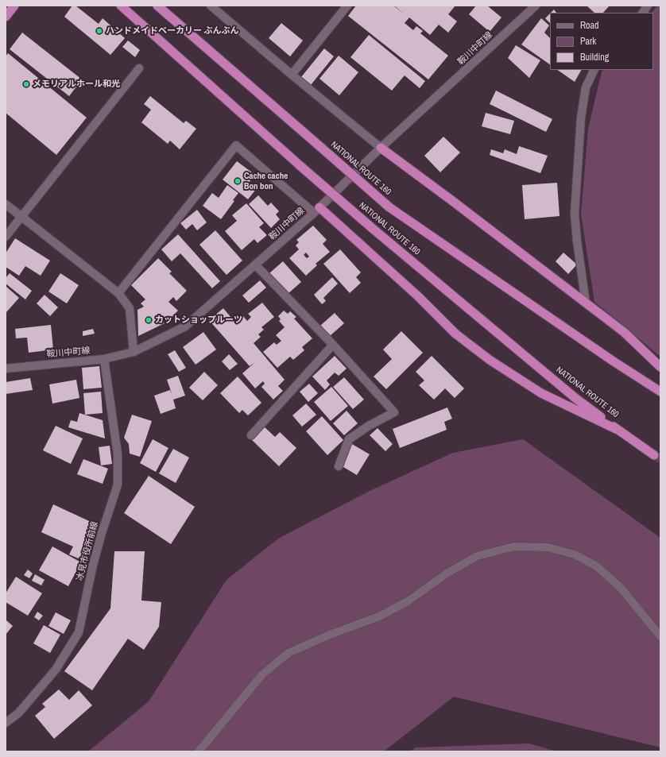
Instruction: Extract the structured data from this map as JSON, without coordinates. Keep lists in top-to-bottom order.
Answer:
{
  "streets": {
    "highway": ["NATIONAL ROUTE 160"],
    "street": ["鞍川中町線", "冰見市役所前線"]
  },
  "crossings": [
    ["鞍川中町線", "冰見市役所前線"]
  ],
  "places": [
    "ハンドメイドベーカリー ぶんぶん",
    "メモリアルホール和光",
    "Cache cache Bon bon",
    "カットショップルーツ"
  ],
  "legend": ["Road", "Park", "Building"]
}
